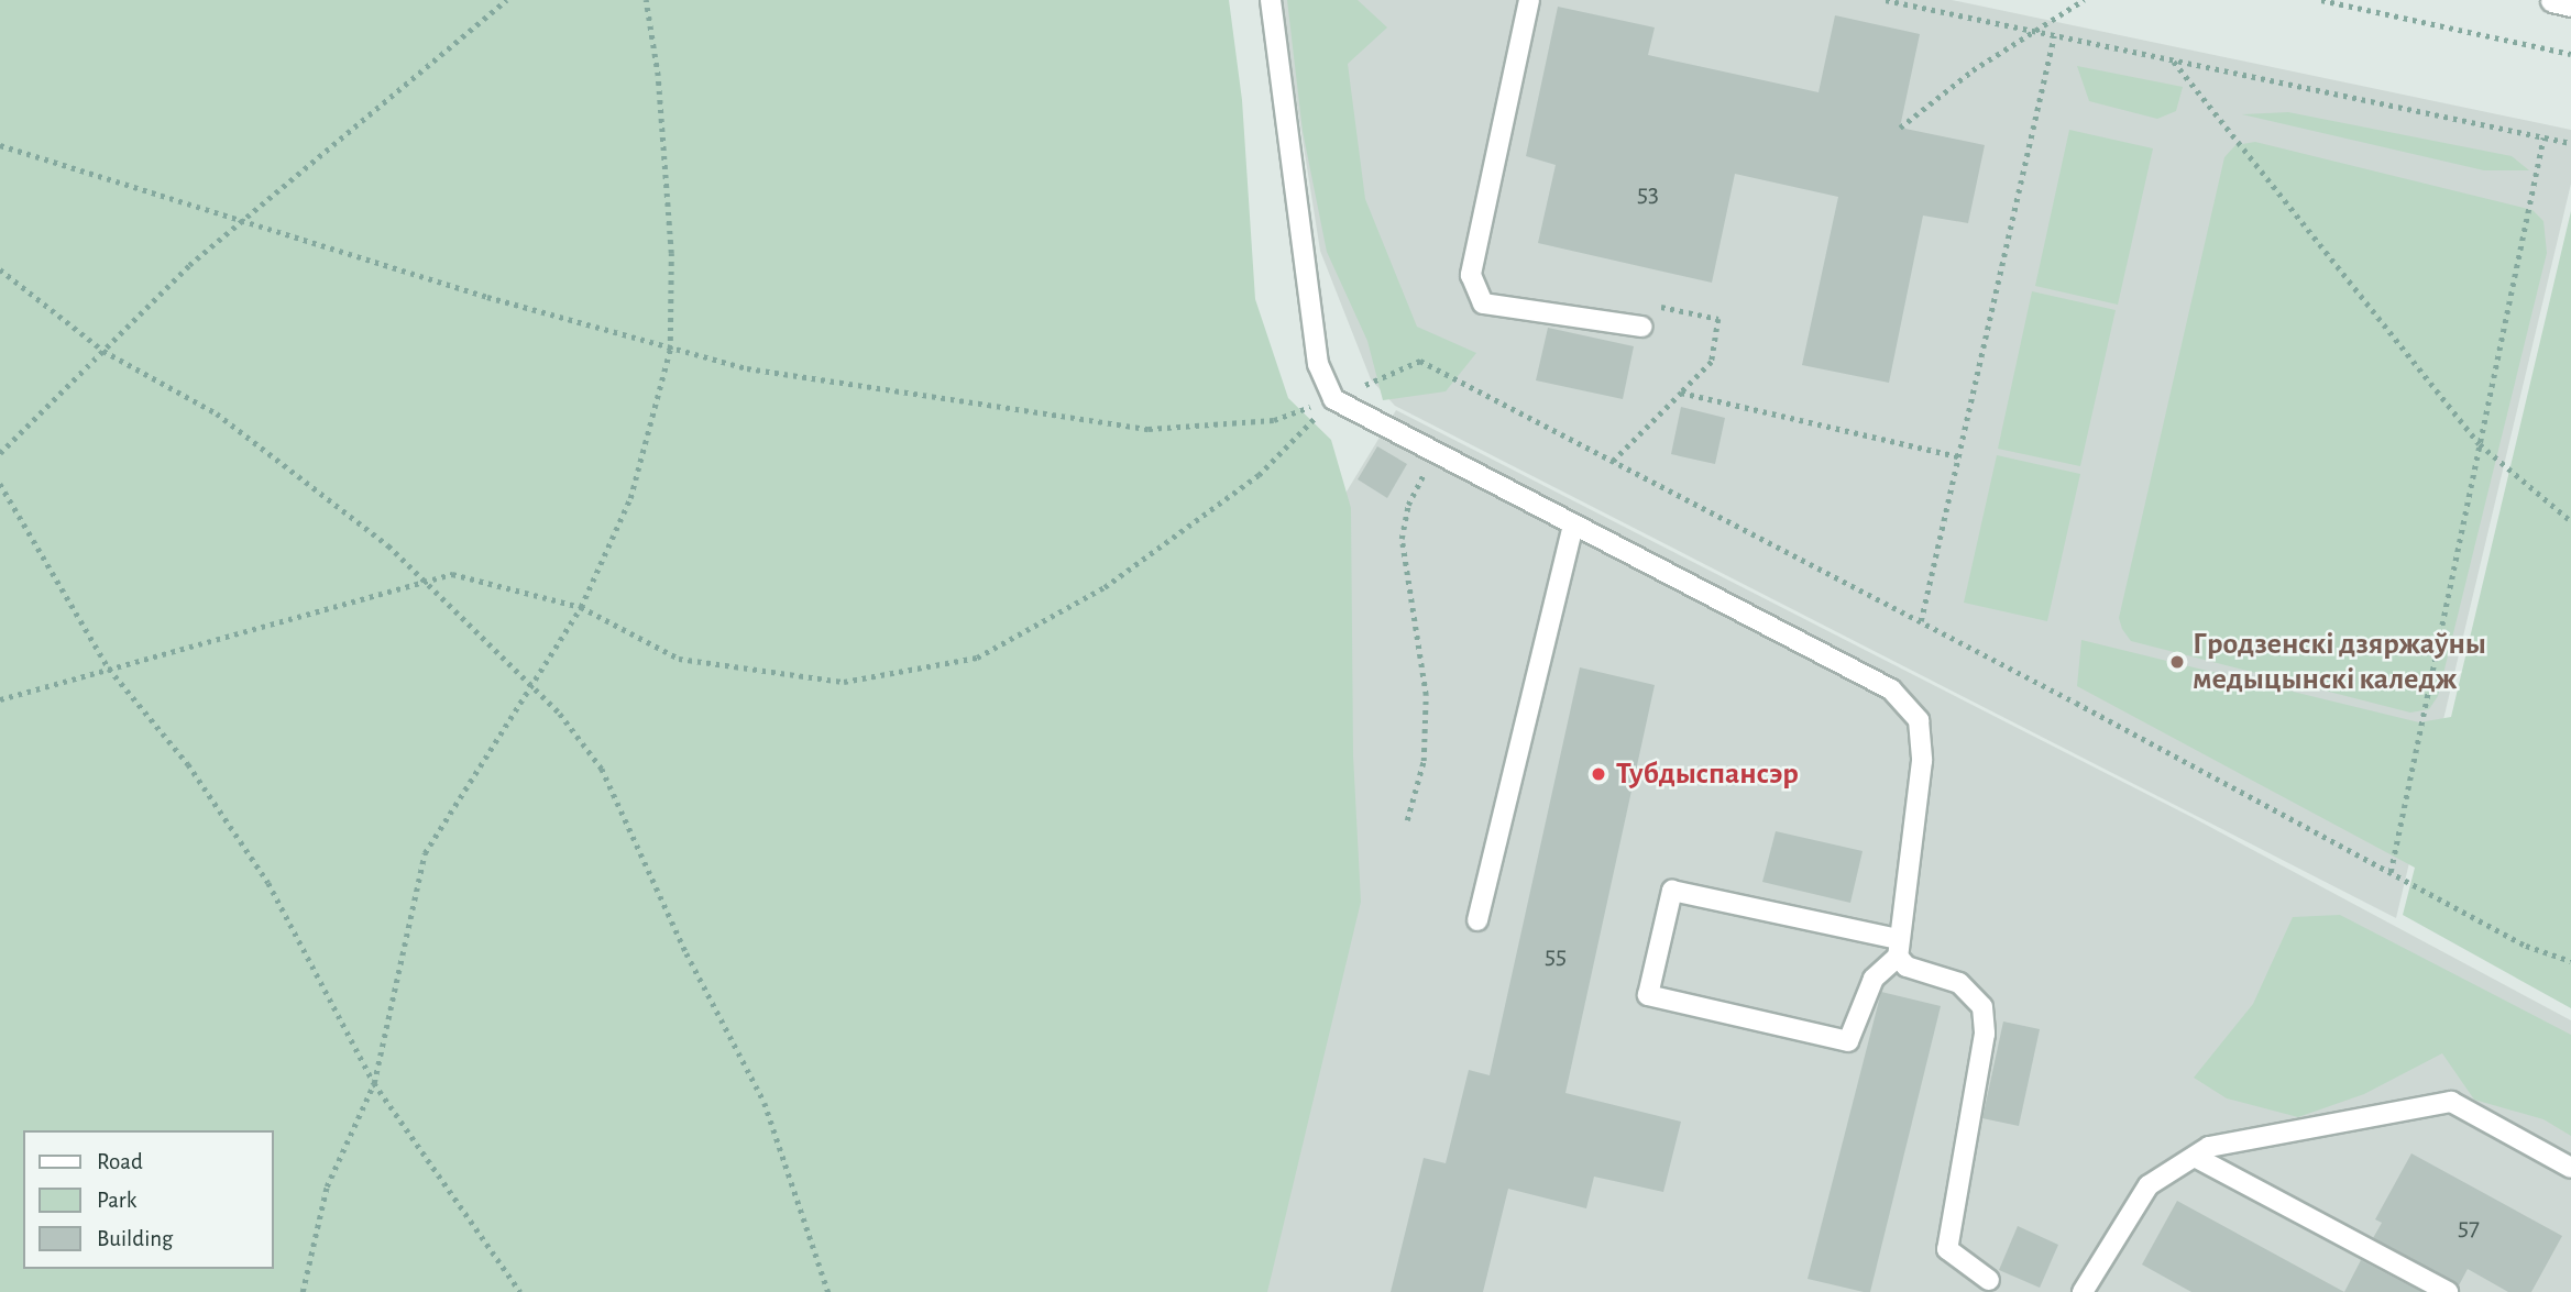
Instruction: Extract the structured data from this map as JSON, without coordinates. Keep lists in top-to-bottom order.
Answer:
{
  "places": ["Гродзенскі дзяржаўны медыцынскі каледж", "Тубдыспансэр"],
  "house_numbers": ["53", "55", "57"],
  "legend": ["Road", "Park", "Building"]
}
